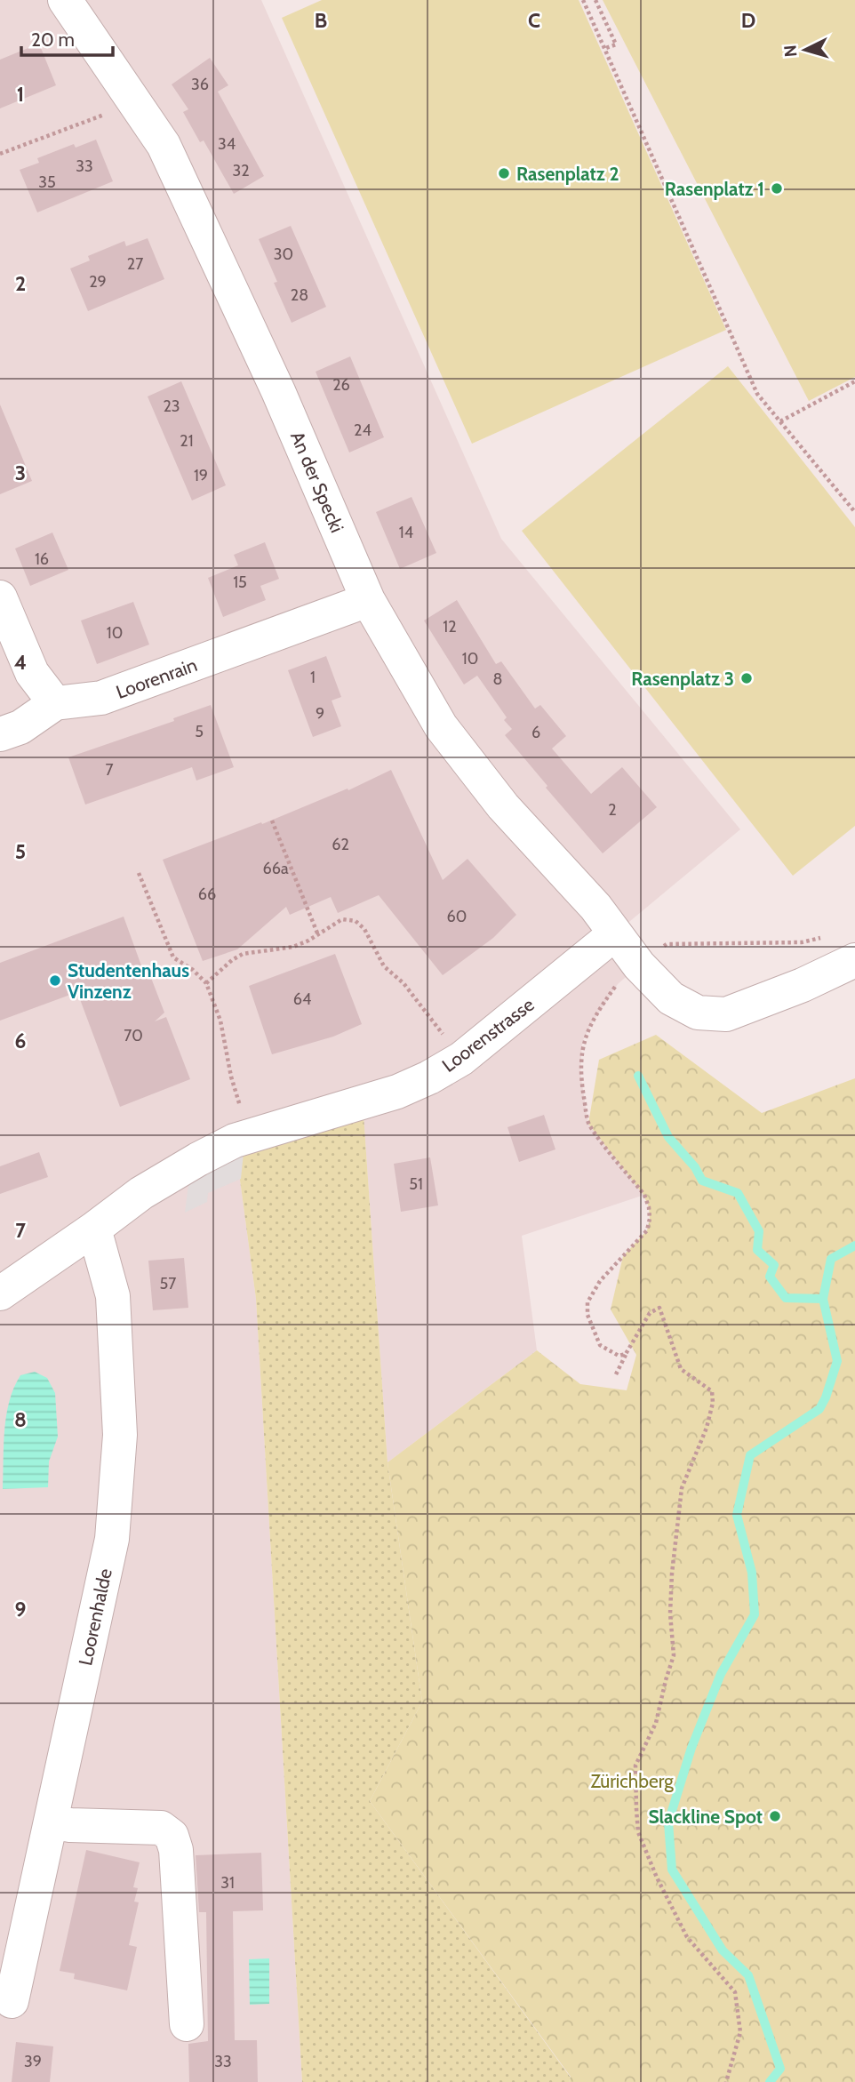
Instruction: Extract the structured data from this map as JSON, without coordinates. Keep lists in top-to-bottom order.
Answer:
{
  "streets": {
    "street": [
      "An der Specki",
      "Loorenrain",
      "Loorenstrasse",
      "Loorenhalde"
    ]
  },
  "crossings": [
    ["An der Specki", "Loorenrain"],
    ["An der Specki", "Loorenstrasse"],
    ["Loorenstrasse", "Loorenhalde"]
  ],
  "parks": ["Zürichberg"],
  "places": [
    "Rasenplatz 2",
    "Rasenplatz 1",
    "Rasenplatz 3",
    "Studentenhaus Vinzenz",
    "Slackline Spot"
  ],
  "house_numbers": [
    "36",
    "34",
    "33",
    "32",
    "35",
    "30",
    "27",
    "29",
    "28",
    "26",
    "23",
    "24",
    "21",
    "19",
    "14",
    "16",
    "15",
    "12",
    "10",
    "10",
    "1",
    "8",
    "9",
    "5",
    "6",
    "7",
    "2",
    "62",
    "66a",
    "66",
    "60",
    "64",
    "70",
    "51",
    "57",
    "31",
    "39",
    "33"
  ],
  "scale_bar": "20 m",
  "north": "left",
  "grid": {
    "columns": ["B", "C", "D"],
    "rows": [
      "1",
      "2",
      "3",
      "4",
      "5",
      "6",
      "7",
      "8",
      "9"
    ]
  }
}
